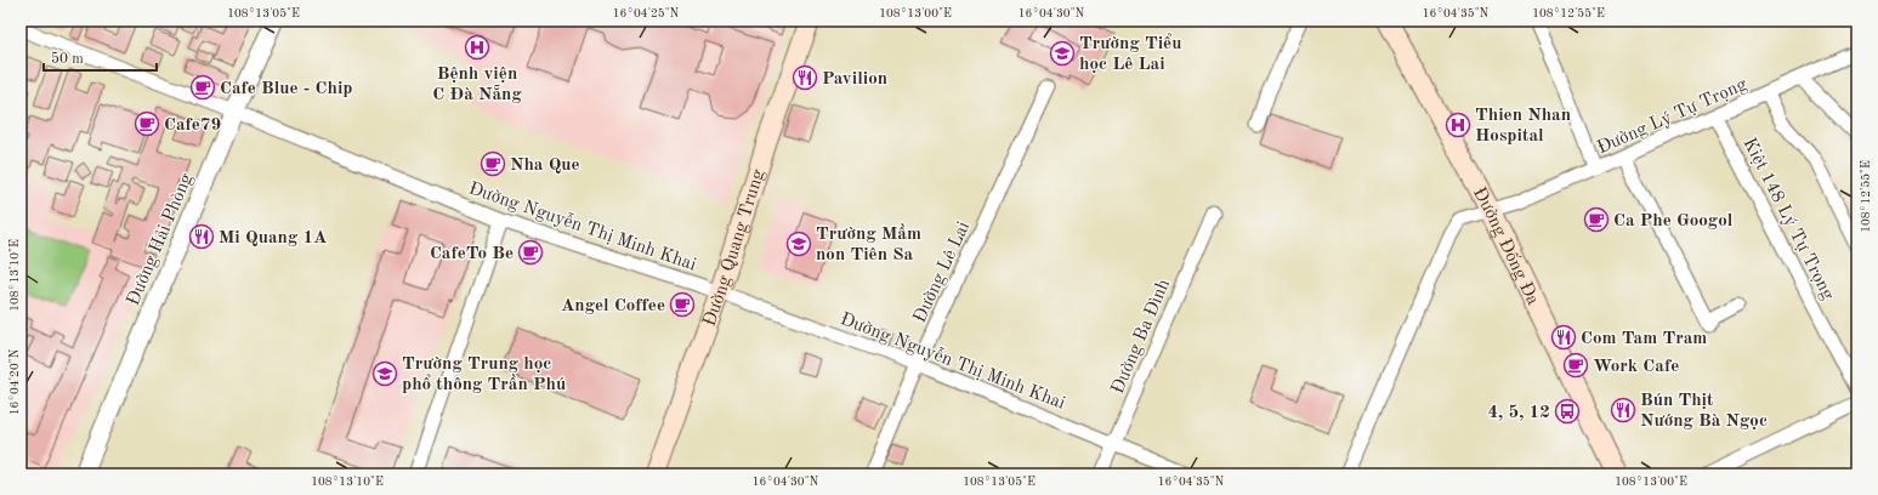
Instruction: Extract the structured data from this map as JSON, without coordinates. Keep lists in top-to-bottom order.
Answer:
{
  "streets": {
    "main road": ["Đường Đống Đa", "Đường Quang Trung"],
    "street": [
      "Đường Lý Tự Trọng",
      "Kiệt 148 Lý Tự Trọng",
      "Đường Nguyễn Thị Minh Khai",
      "Đường Hải Phòng",
      "Đường Lê Lai",
      "Đường Ba Đình"
    ]
  },
  "crossings": [
    ["Đường Lý Tự Trọng", "Kiệt 148 Lý Tự Trọng"],
    ["Đường Lý Tự Trọng", "Đường Đống Đa"],
    ["Đường Nguyễn Thị Minh Khai", "Đường Hải Phòng"],
    ["Đường Nguyễn Thị Minh Khai", "Đường Quang Trung"],
    ["Đường Nguyễn Thị Minh Khai", "Đường Lê Lai"],
    ["Đường Nguyễn Thị Minh Khai", "Đường Ba Đình"]
  ],
  "places": {
    "hospital": ["Bệnh viện C Đà Nẵng", "Thien Nhan Hospital"],
    "school or university": ["Trường Tiểu học Lê Lai", "Trường Mầm non Tiên Sa", "Trường Trung học phổ thông Trần Phú"],
    "restaurant": [
      "Pavilion",
      "Mi Quang 1A",
      "Com Tam Tram",
      "Bún Thịt Nướng Bà Ngọc"
    ],
    "cafe": [
      "Cafe Blue - Chip",
      "Cafe79",
      "Nha Que",
      "Ca Phe Googol",
      "CafeTo Be",
      "Angel Coffee",
      "Work Cafe"
    ],
    "bus stop": ["4, 5, 12"]
  },
  "scale_bar": "50 m",
  "coordinates": [
    "108°13'05\"E",
    "16°04'25\"N",
    "108°13'00\"E",
    "16°04'30\"N",
    "16°04'35\"N",
    "108°12'55\"E",
    "108°13'10\"E",
    "16°04'20\"N"
  ]
}
